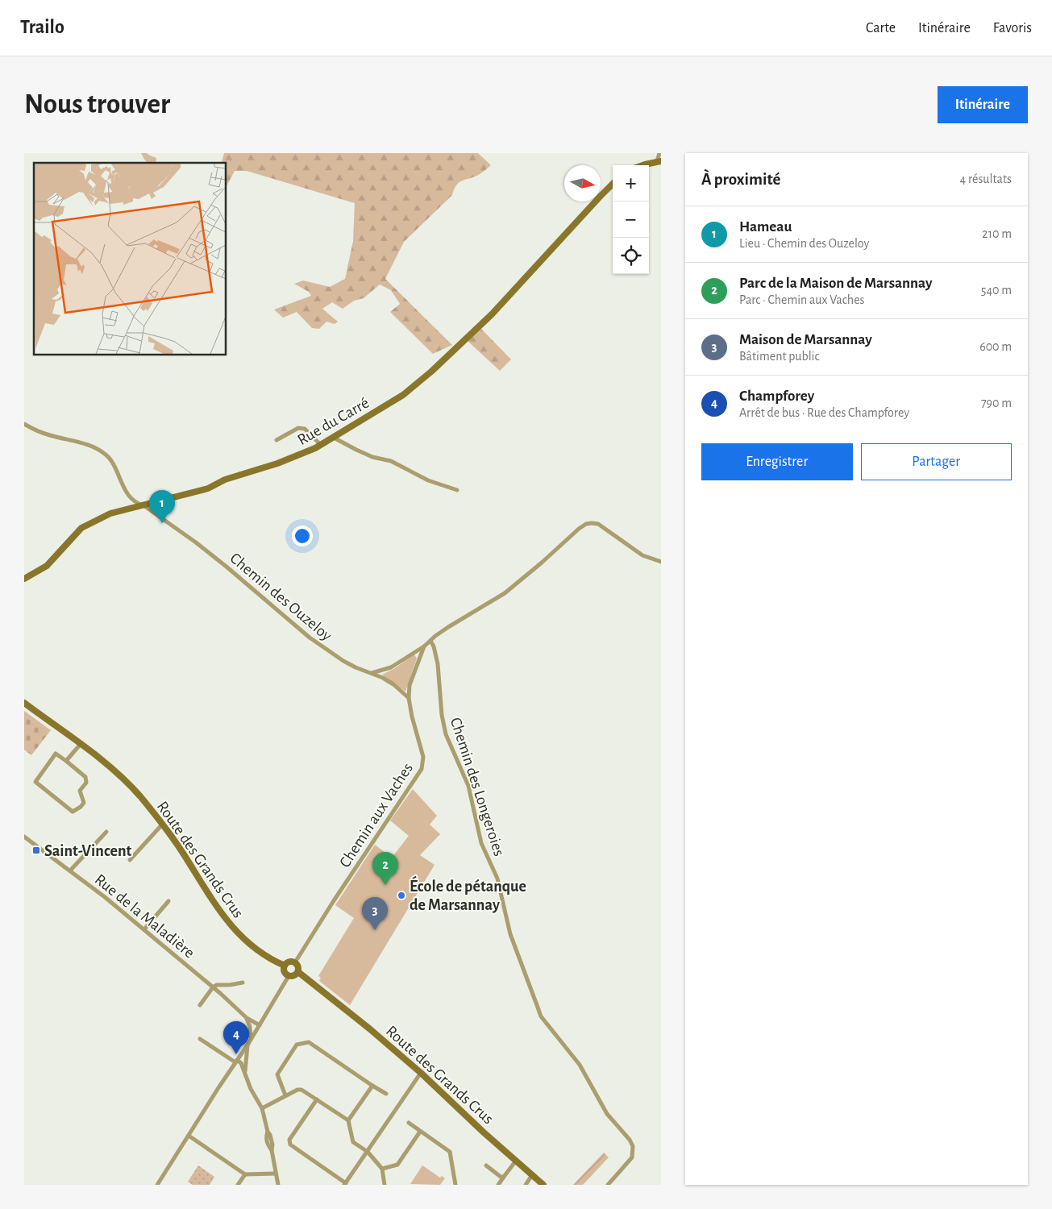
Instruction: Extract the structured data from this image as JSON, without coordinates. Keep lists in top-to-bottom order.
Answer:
{
  "streets": {
    "main road": ["Rue du Carré", "Route des Grands Crus"],
    "street": [
      "Chemin des Ouzeloy",
      "Chemin des Longeroies",
      "Chemin aux Vaches",
      "Rue de la Maladière"
    ]
  },
  "crossings": [
    ["Rue du Carré", "Chemin des Ouzeloy"],
    ["Chemin des Ouzeloy", "Chemin aux Vaches"],
    ["Chemin des Longeroies", "Chemin aux Vaches"],
    ["Chemin aux Vaches", "Route des Grands Crus"]
  ],
  "places": {
    "transit": ["Saint-Vincent"],
    "other": ["École de pétanque de Marsannay"]
  },
  "north": "right",
  "page": {
    "header": "Trailo",
    "nav": ["Carte", "Itinéraire", "Favoris"],
    "buttons": [
      "Itinéraire",
      ["Enregistrer", "Partager"]
    ],
    "title": "Nous trouver",
    "heading": ["À proximité", "4 résultats"],
    "map_buttons": ["+", "−"],
    "list": [
      {
        "mark": "1",
        "name": "Hameau",
        "note": "Lieu · Chemin des Ouzeloy",
        "value": "210 m"
      },
      {
        "mark": "2",
        "name": "Parc de la Maison de Marsannay",
        "note": "Parc · Chemin aux Vaches",
        "value": "540 m"
      },
      {
        "mark": "3",
        "name": "Maison de Marsannay",
        "note": "Bâtiment public",
        "value": "600 m"
      },
      {
        "mark": "4",
        "name": "Champforey",
        "note": "Arrêt de bus · Rue des Champforey",
        "value": "790 m"
      }
    ],
    "pins": [
      "1",
      "2",
      "3",
      "4"
    ]
  }
}
